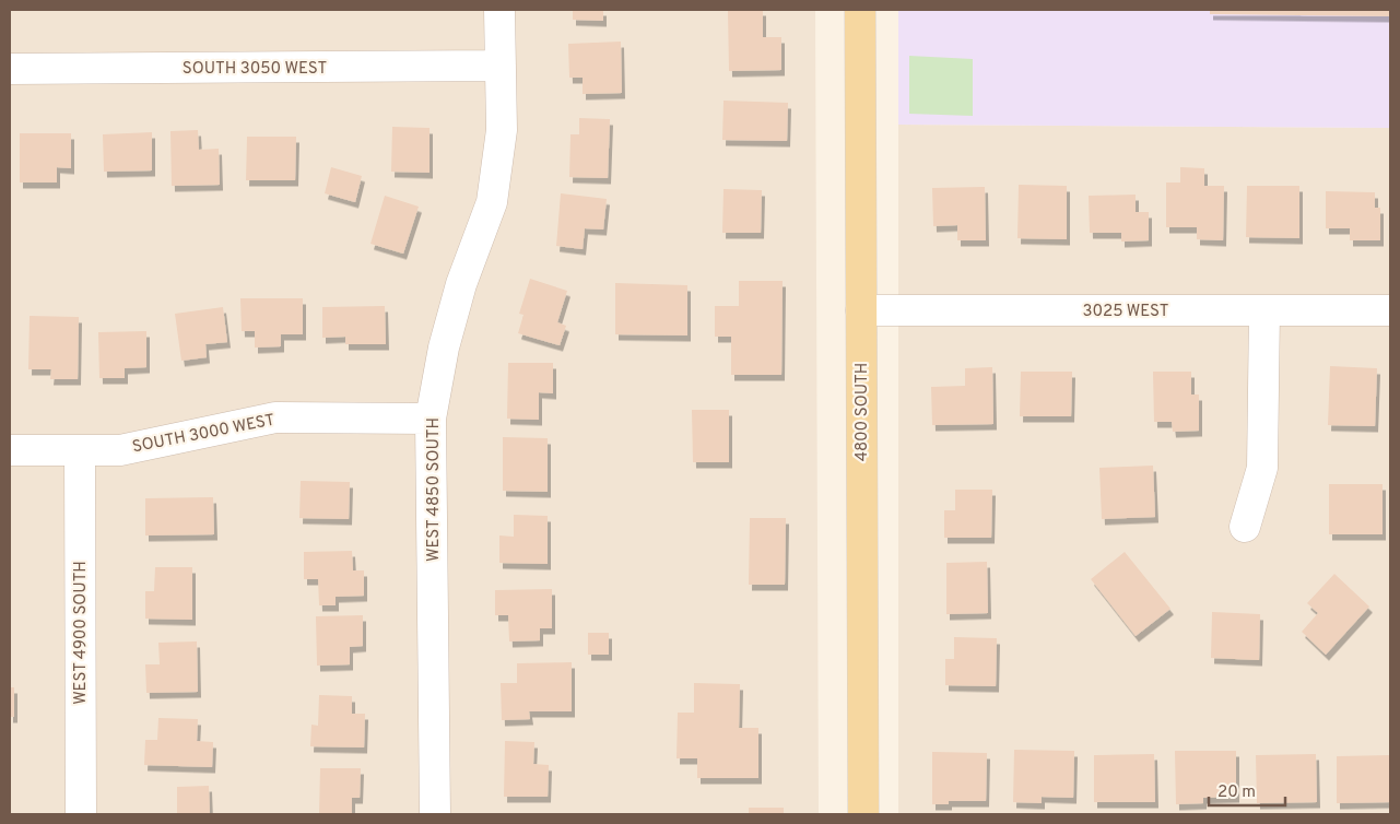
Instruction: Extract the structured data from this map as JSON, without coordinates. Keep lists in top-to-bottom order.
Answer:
{
  "streets": {
    "main road": ["4800 SOUTH"],
    "street": [
      "SOUTH 3050 WEST",
      "3025 WEST",
      "SOUTH 3000 WEST",
      "WEST 4850 SOUTH",
      "WEST 4900 SOUTH"
    ]
  },
  "crossings": [
    ["SOUTH 3050 WEST", "WEST 4850 SOUTH"],
    ["3025 WEST", "4800 SOUTH"],
    ["SOUTH 3000 WEST", "WEST 4850 SOUTH"],
    ["SOUTH 3000 WEST", "WEST 4900 SOUTH"]
  ],
  "scale_bar": "20 m"
}
